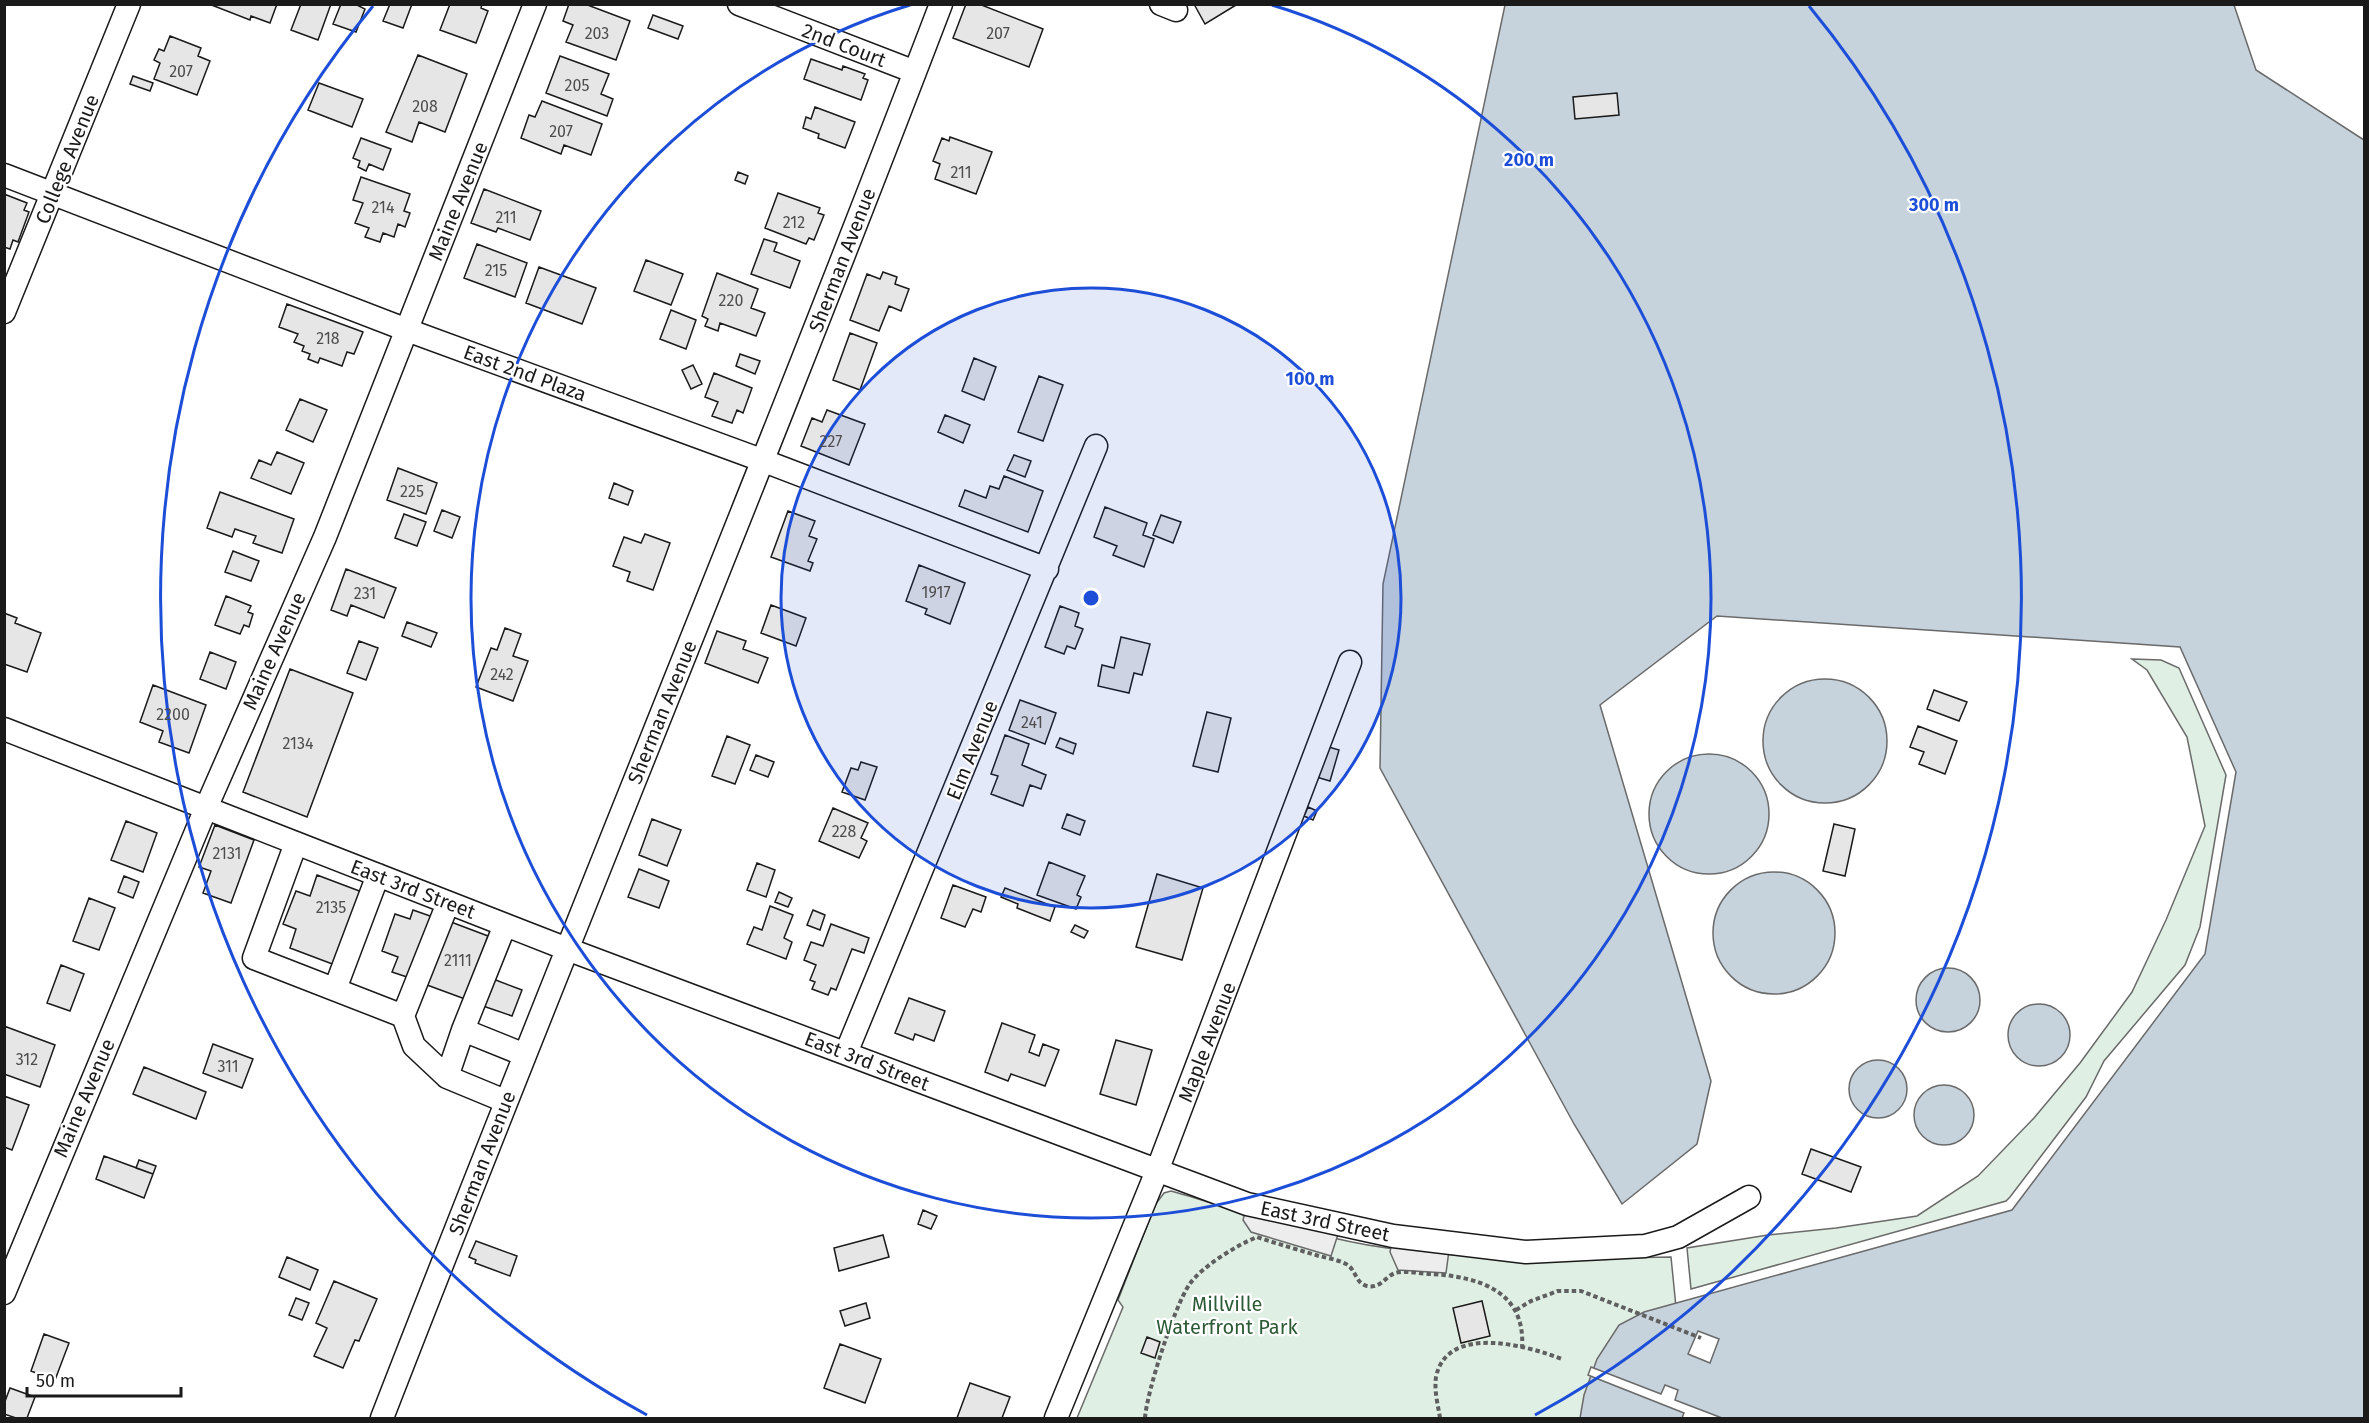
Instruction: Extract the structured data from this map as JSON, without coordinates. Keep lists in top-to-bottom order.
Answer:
{
  "streets": {
    "street": [
      "2nd Court",
      "College Avenue",
      "Maine Avenue",
      "Sherman Avenue",
      "East 2nd Plaza",
      "Elm Avenue",
      "East 3rd Street",
      "Maple Avenue"
    ]
  },
  "crossings": [
    ["2nd Court", "Sherman Avenue"],
    ["College Avenue", "East 2nd Plaza"],
    ["Maine Avenue", "East 2nd Plaza"],
    ["Maine Avenue", "East 3rd Street"],
    ["Sherman Avenue", "East 2nd Plaza"],
    ["Sherman Avenue", "East 3rd Street"],
    ["East 2nd Plaza", "Elm Avenue"],
    ["Elm Avenue", "East 3rd Street"],
    ["East 3rd Street", "Maple Avenue"]
  ],
  "parks": ["Millville Waterfront Park"],
  "house_numbers": [
    "203",
    "207",
    "207",
    "205",
    "208",
    "207",
    "211",
    "214",
    "211",
    "212",
    "215",
    "220",
    "218",
    "227",
    "225",
    "1917",
    "231",
    "242",
    "2200",
    "241",
    "2134",
    "228",
    "2131",
    "2135",
    "2111",
    "312",
    "311"
  ],
  "scale_bar": "50 m",
  "rings": ["200 m", "300 m", "100 m"]
}
